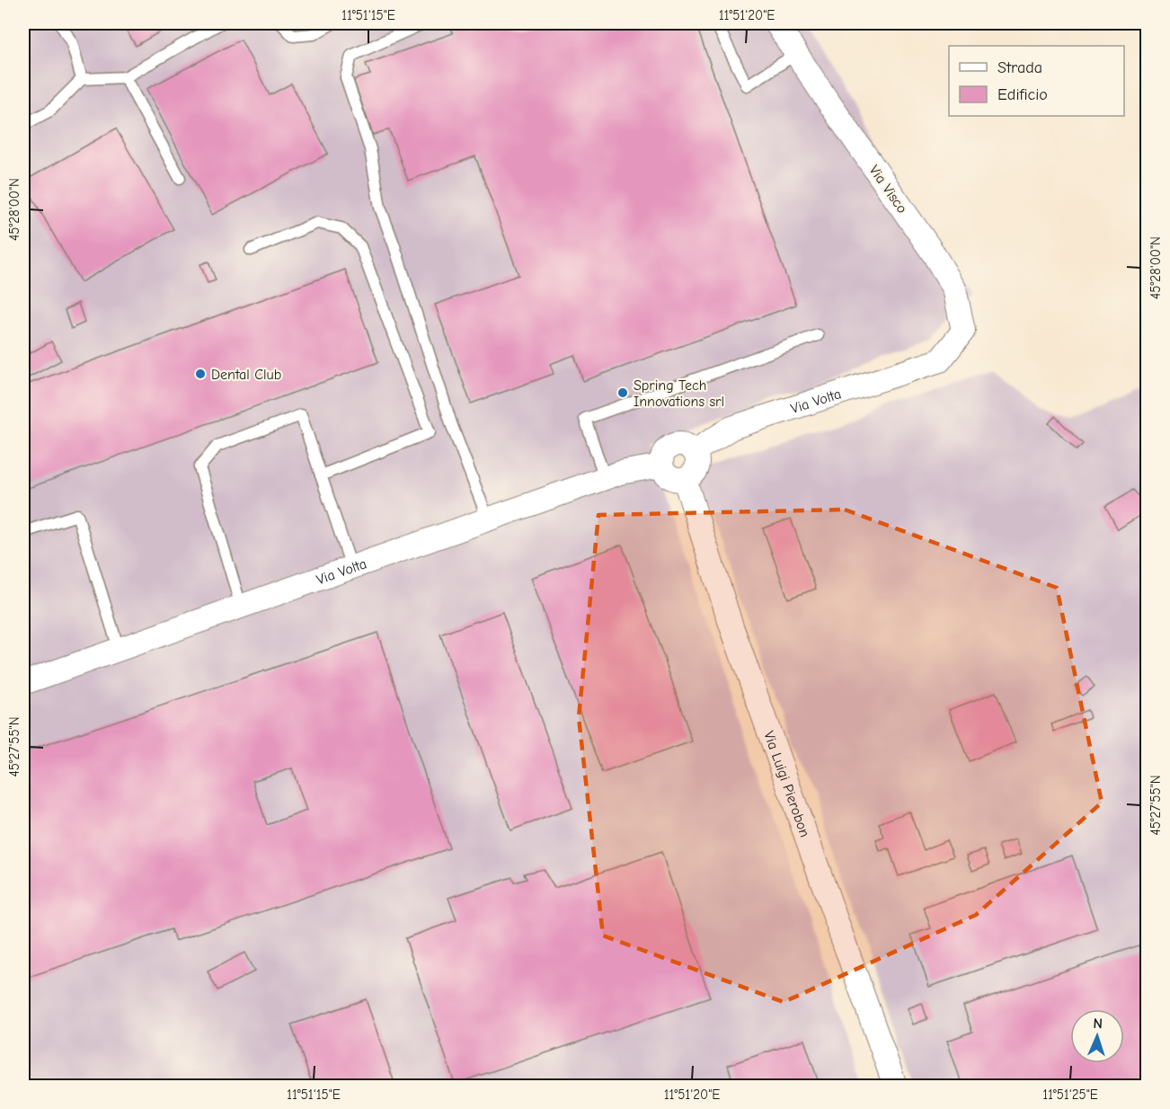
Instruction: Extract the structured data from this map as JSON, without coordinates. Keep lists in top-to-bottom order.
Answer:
{
  "streets": {
    "street": ["Via Visco", "Via Volta", "Via Luigi Pierobon"]
  },
  "crossings": [
    ["Via Visco", "Via Volta"],
    ["Via Volta", "Via Luigi Pierobon"]
  ],
  "places": ["Dental Club", "Spring Tech Innovations srl"],
  "legend": ["Strada", "Edificio"],
  "north": "top",
  "coordinates": [
    "11°51'15\"E",
    "11°51'20\"E",
    "45°28'00\"N",
    "45°27'55\"N",
    "11°51'25\"E"
  ]
}
